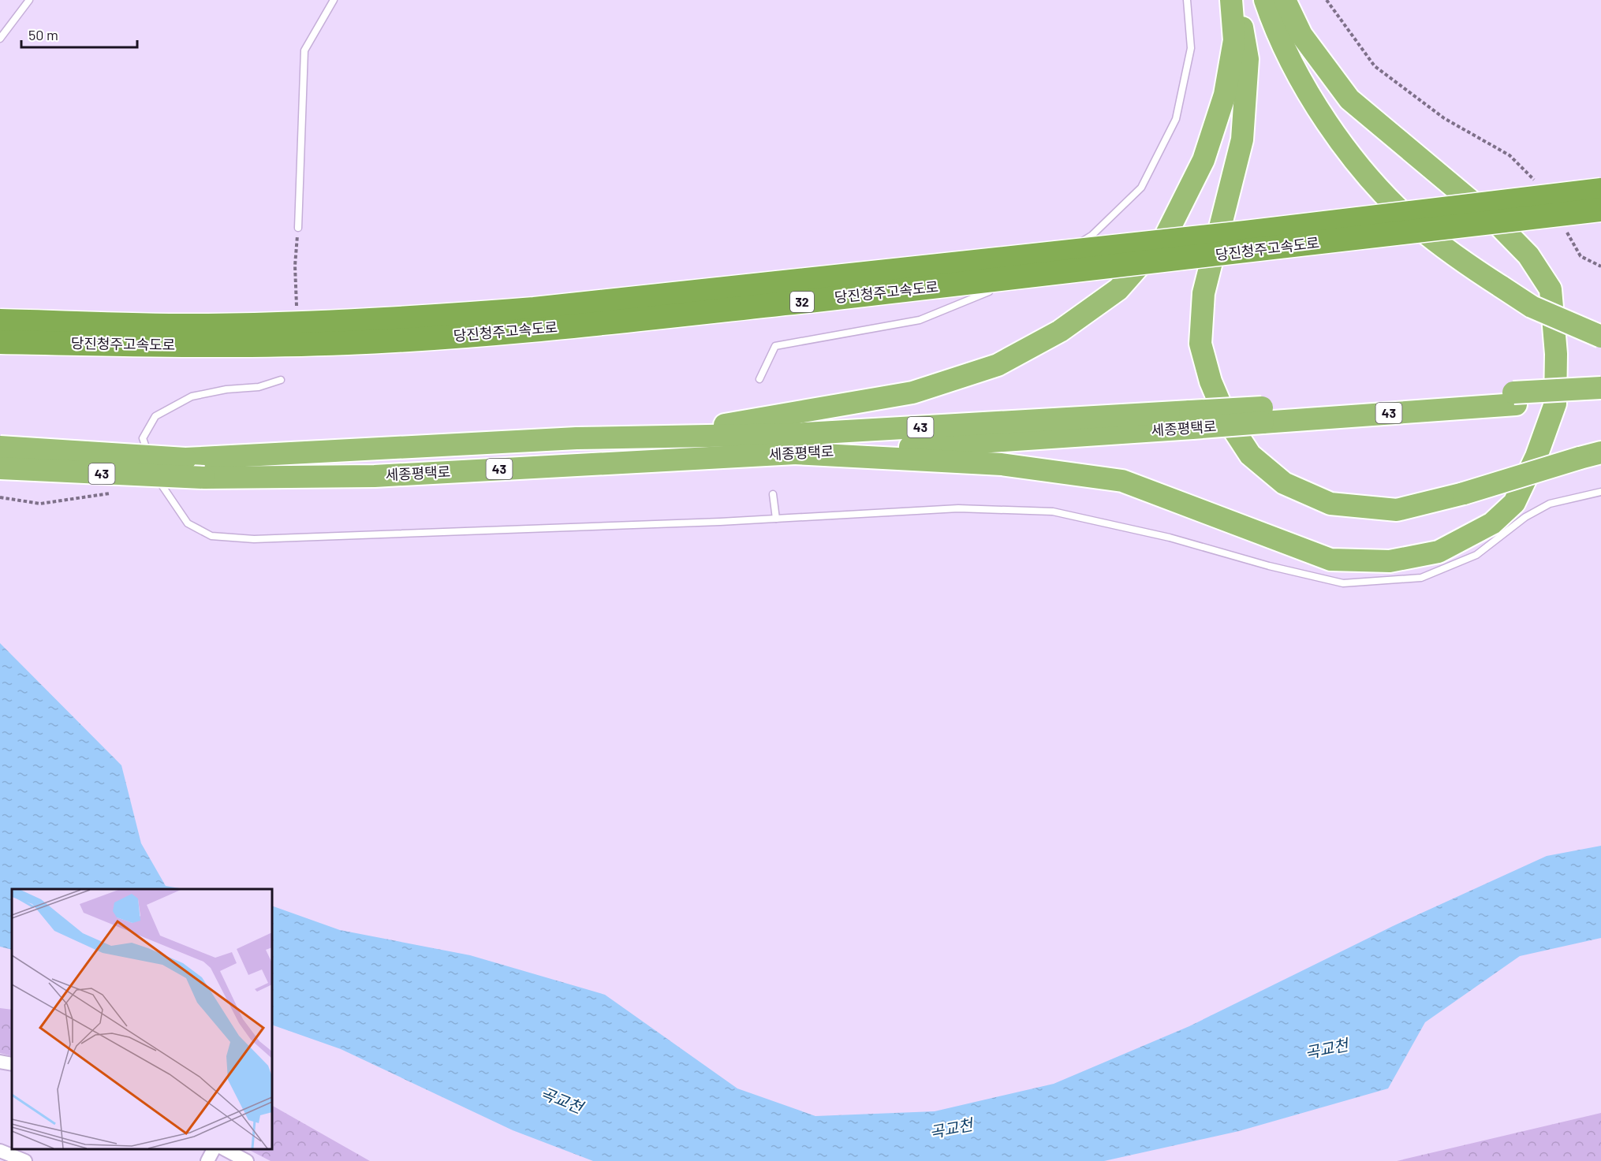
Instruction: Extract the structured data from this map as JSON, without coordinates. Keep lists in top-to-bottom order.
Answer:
{
  "streets": {
    "highway": [
      "당진청주고속도로",
      "32",
      "43",
      "세종평택로"
    ]
  },
  "water": ["곡교천"],
  "scale_bar": "50 m"
}
